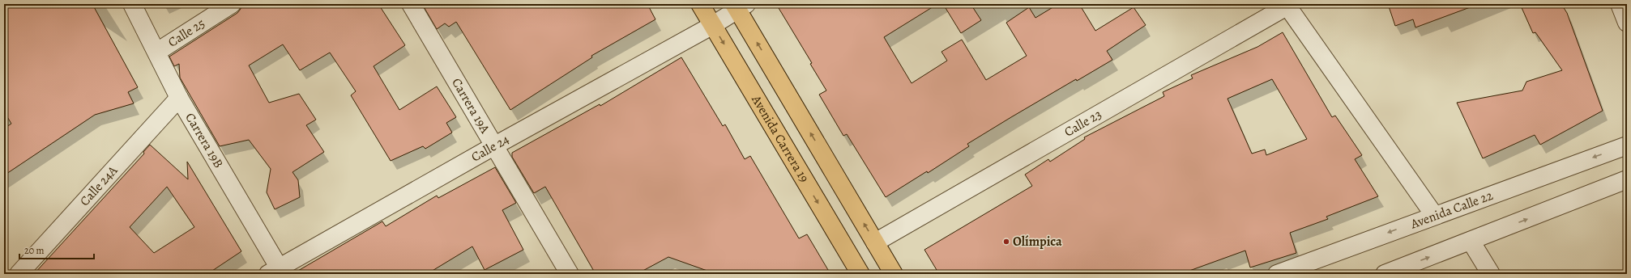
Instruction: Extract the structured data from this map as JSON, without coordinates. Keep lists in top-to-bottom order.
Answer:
{
  "streets": {
    "main road": ["Avenida Carrera 19"],
    "street": [
      "Calle 25",
      "Carrera 19A",
      "Calle 23",
      "Carrera 19B",
      "Calle 24",
      "Calle 24A",
      "Avenida Calle 22"
    ]
  },
  "crossings": [
    ["Calle 25", "Carrera 19B"],
    ["Carrera 19A", "Calle 24"],
    ["Avenida Carrera 19", "Calle 24"],
    ["Carrera 19B", "Calle 24"],
    ["Carrera 19B", "Calle 24A"]
  ],
  "places": ["Olímpica"],
  "scale_bar": "20 m"
}
